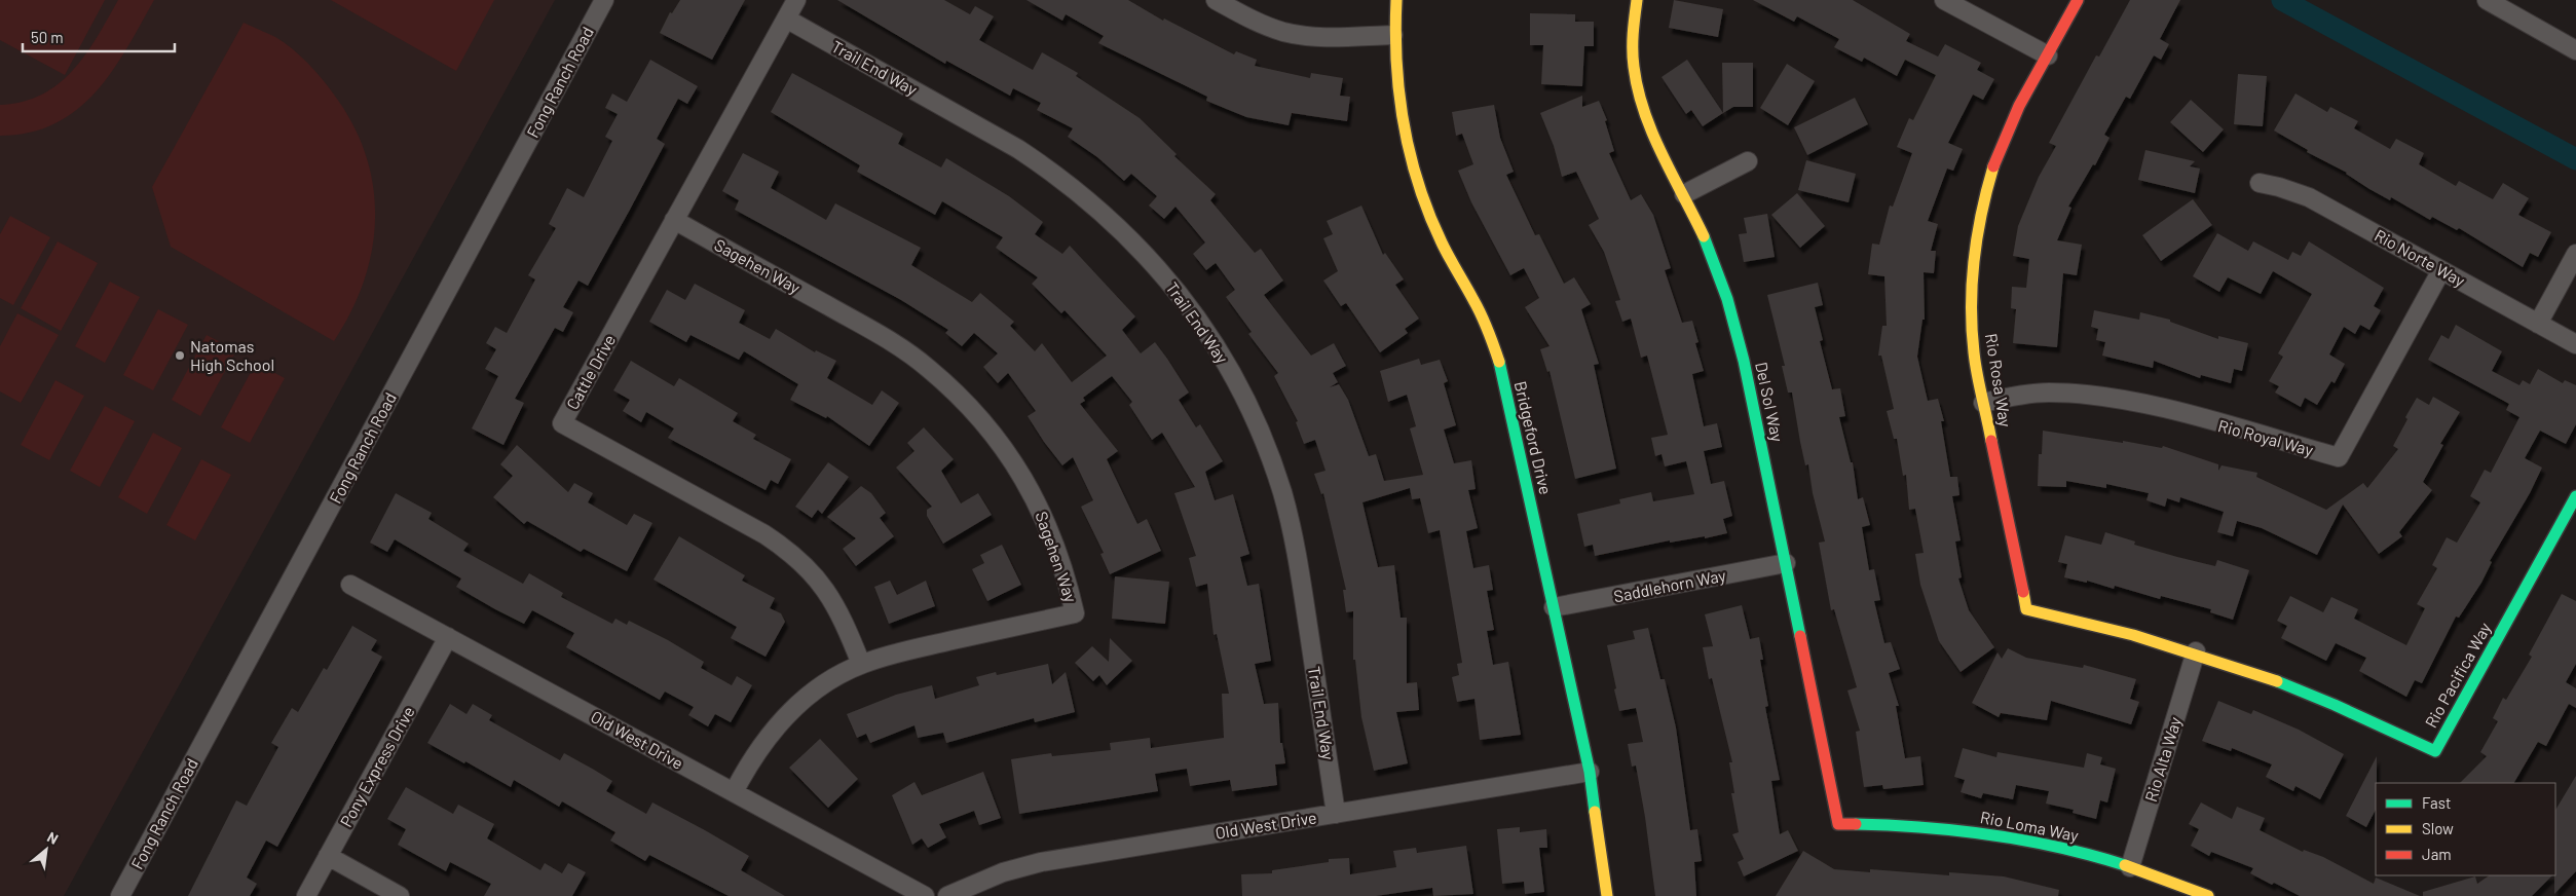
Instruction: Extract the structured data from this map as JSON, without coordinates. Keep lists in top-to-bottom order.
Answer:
{
  "streets": {
    "street": [
      "Trail End Way",
      "Fong Ranch Road",
      "Rio Norte Way",
      "Sagehen Way",
      "Cattle Drive",
      "Rio Rosa Way",
      "Del Sol Way",
      "Bridgeford Drive",
      "Rio Royal Way",
      "Saddlehorn Way",
      "Rio Pacifica Way",
      "Old West Drive",
      "Rio Alta Way",
      "Pony Express Drive",
      "Rio Loma Way"
    ]
  },
  "crossings": [
    ["Trail End Way", "Cattle Drive"],
    ["Trail End Way", "Old West Drive"],
    ["Rio Norte Way", "Rio Royal Way"],
    ["Sagehen Way", "Cattle Drive"],
    ["Sagehen Way", "Old West Drive"],
    ["Rio Rosa Way", "Rio Royal Way"],
    ["Rio Rosa Way", "Rio Pacifica Way"],
    ["Rio Rosa Way", "Rio Alta Way"],
    ["Del Sol Way", "Saddlehorn Way"],
    ["Del Sol Way", "Rio Loma Way"],
    ["Bridgeford Drive", "Saddlehorn Way"],
    ["Bridgeford Drive", "Old West Drive"],
    ["Rio Pacifica Way", "Rio Alta Way"],
    ["Old West Drive", "Pony Express Drive"],
    ["Rio Alta Way", "Rio Loma Way"]
  ],
  "places": ["Natomas High School"],
  "legend": ["Fast", "Slow", "Jam"],
  "scale_bar": "50 m",
  "north": "top right"
}
